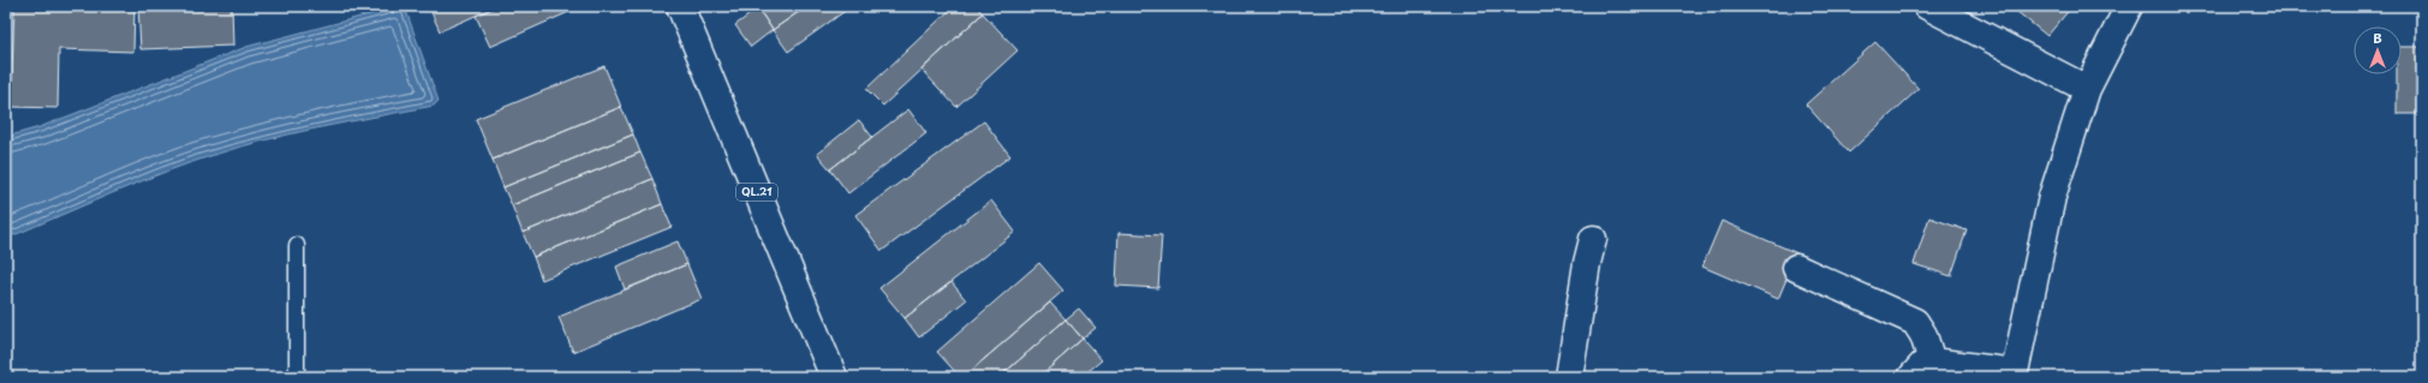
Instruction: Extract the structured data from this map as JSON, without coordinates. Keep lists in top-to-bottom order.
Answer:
{
  "streets": {
    "main road": ["QL.21"]
  },
  "north": "top"
}
